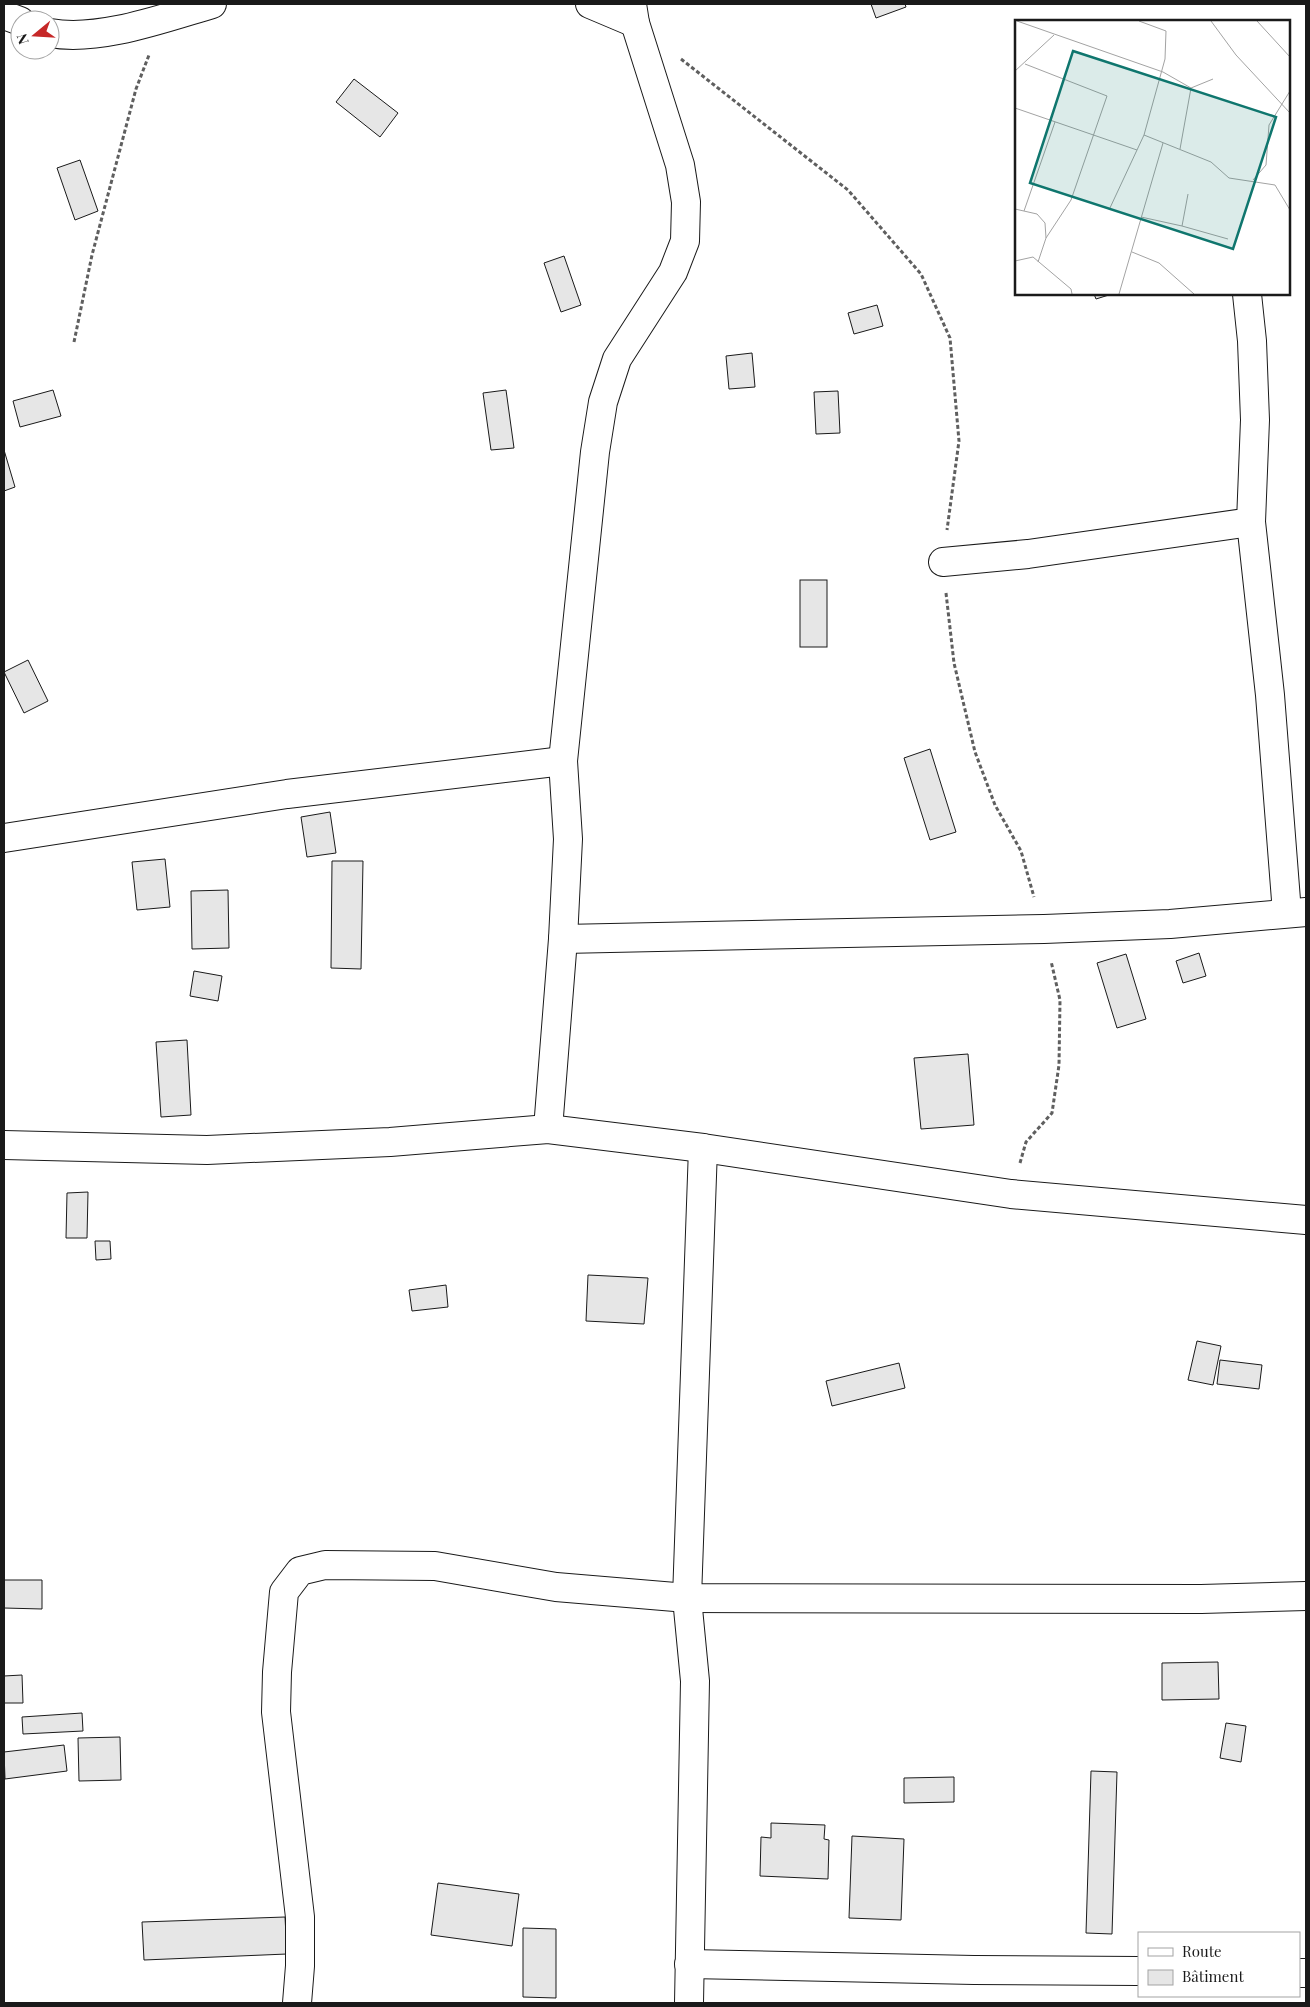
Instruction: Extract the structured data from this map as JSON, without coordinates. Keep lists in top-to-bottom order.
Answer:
{
  "legend": ["Route", "Bâtiment"],
  "north": "left"
}
